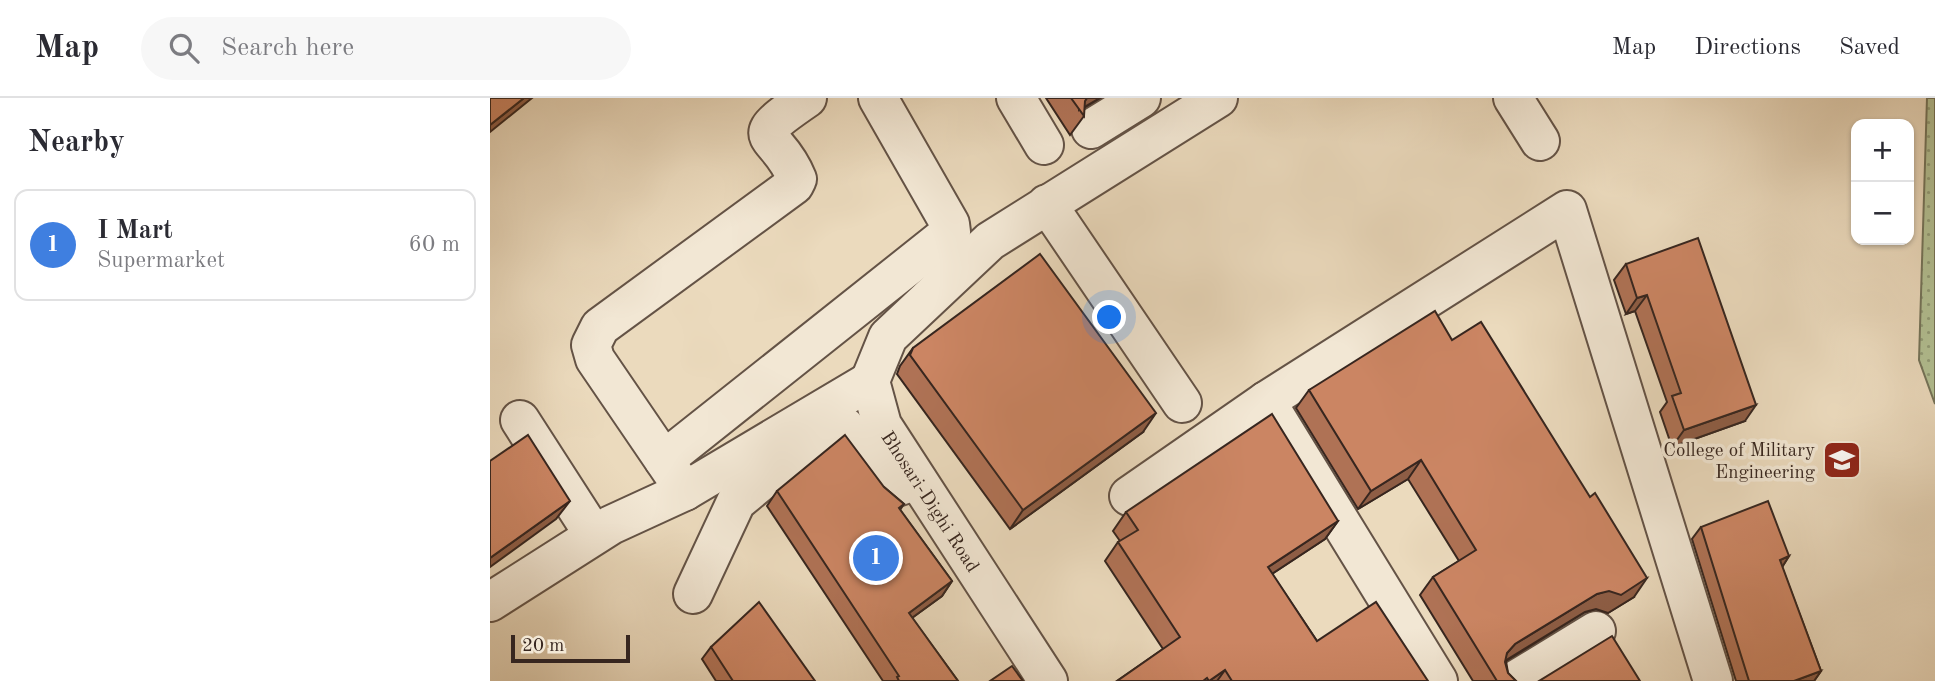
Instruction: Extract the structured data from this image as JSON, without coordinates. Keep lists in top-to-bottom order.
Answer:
{
  "streets": {
    "street": ["Bhosari-Dighi Road"]
  },
  "places": {
    "school or university": ["College of Military Engineering"]
  },
  "scale_bar": "20 m",
  "page": {
    "header": "Map",
    "search": "Search here",
    "nav": ["Map", "Directions", "Saved"],
    "heading": "Nearby",
    "map_buttons": ["+", "−"],
    "list": [
      {
        "mark": "1",
        "name": "I Mart",
        "note": "Supermarket",
        "value": "60 m"
      }
    ],
    "pins": "1",
    "scale": "20 m"
  }
}
